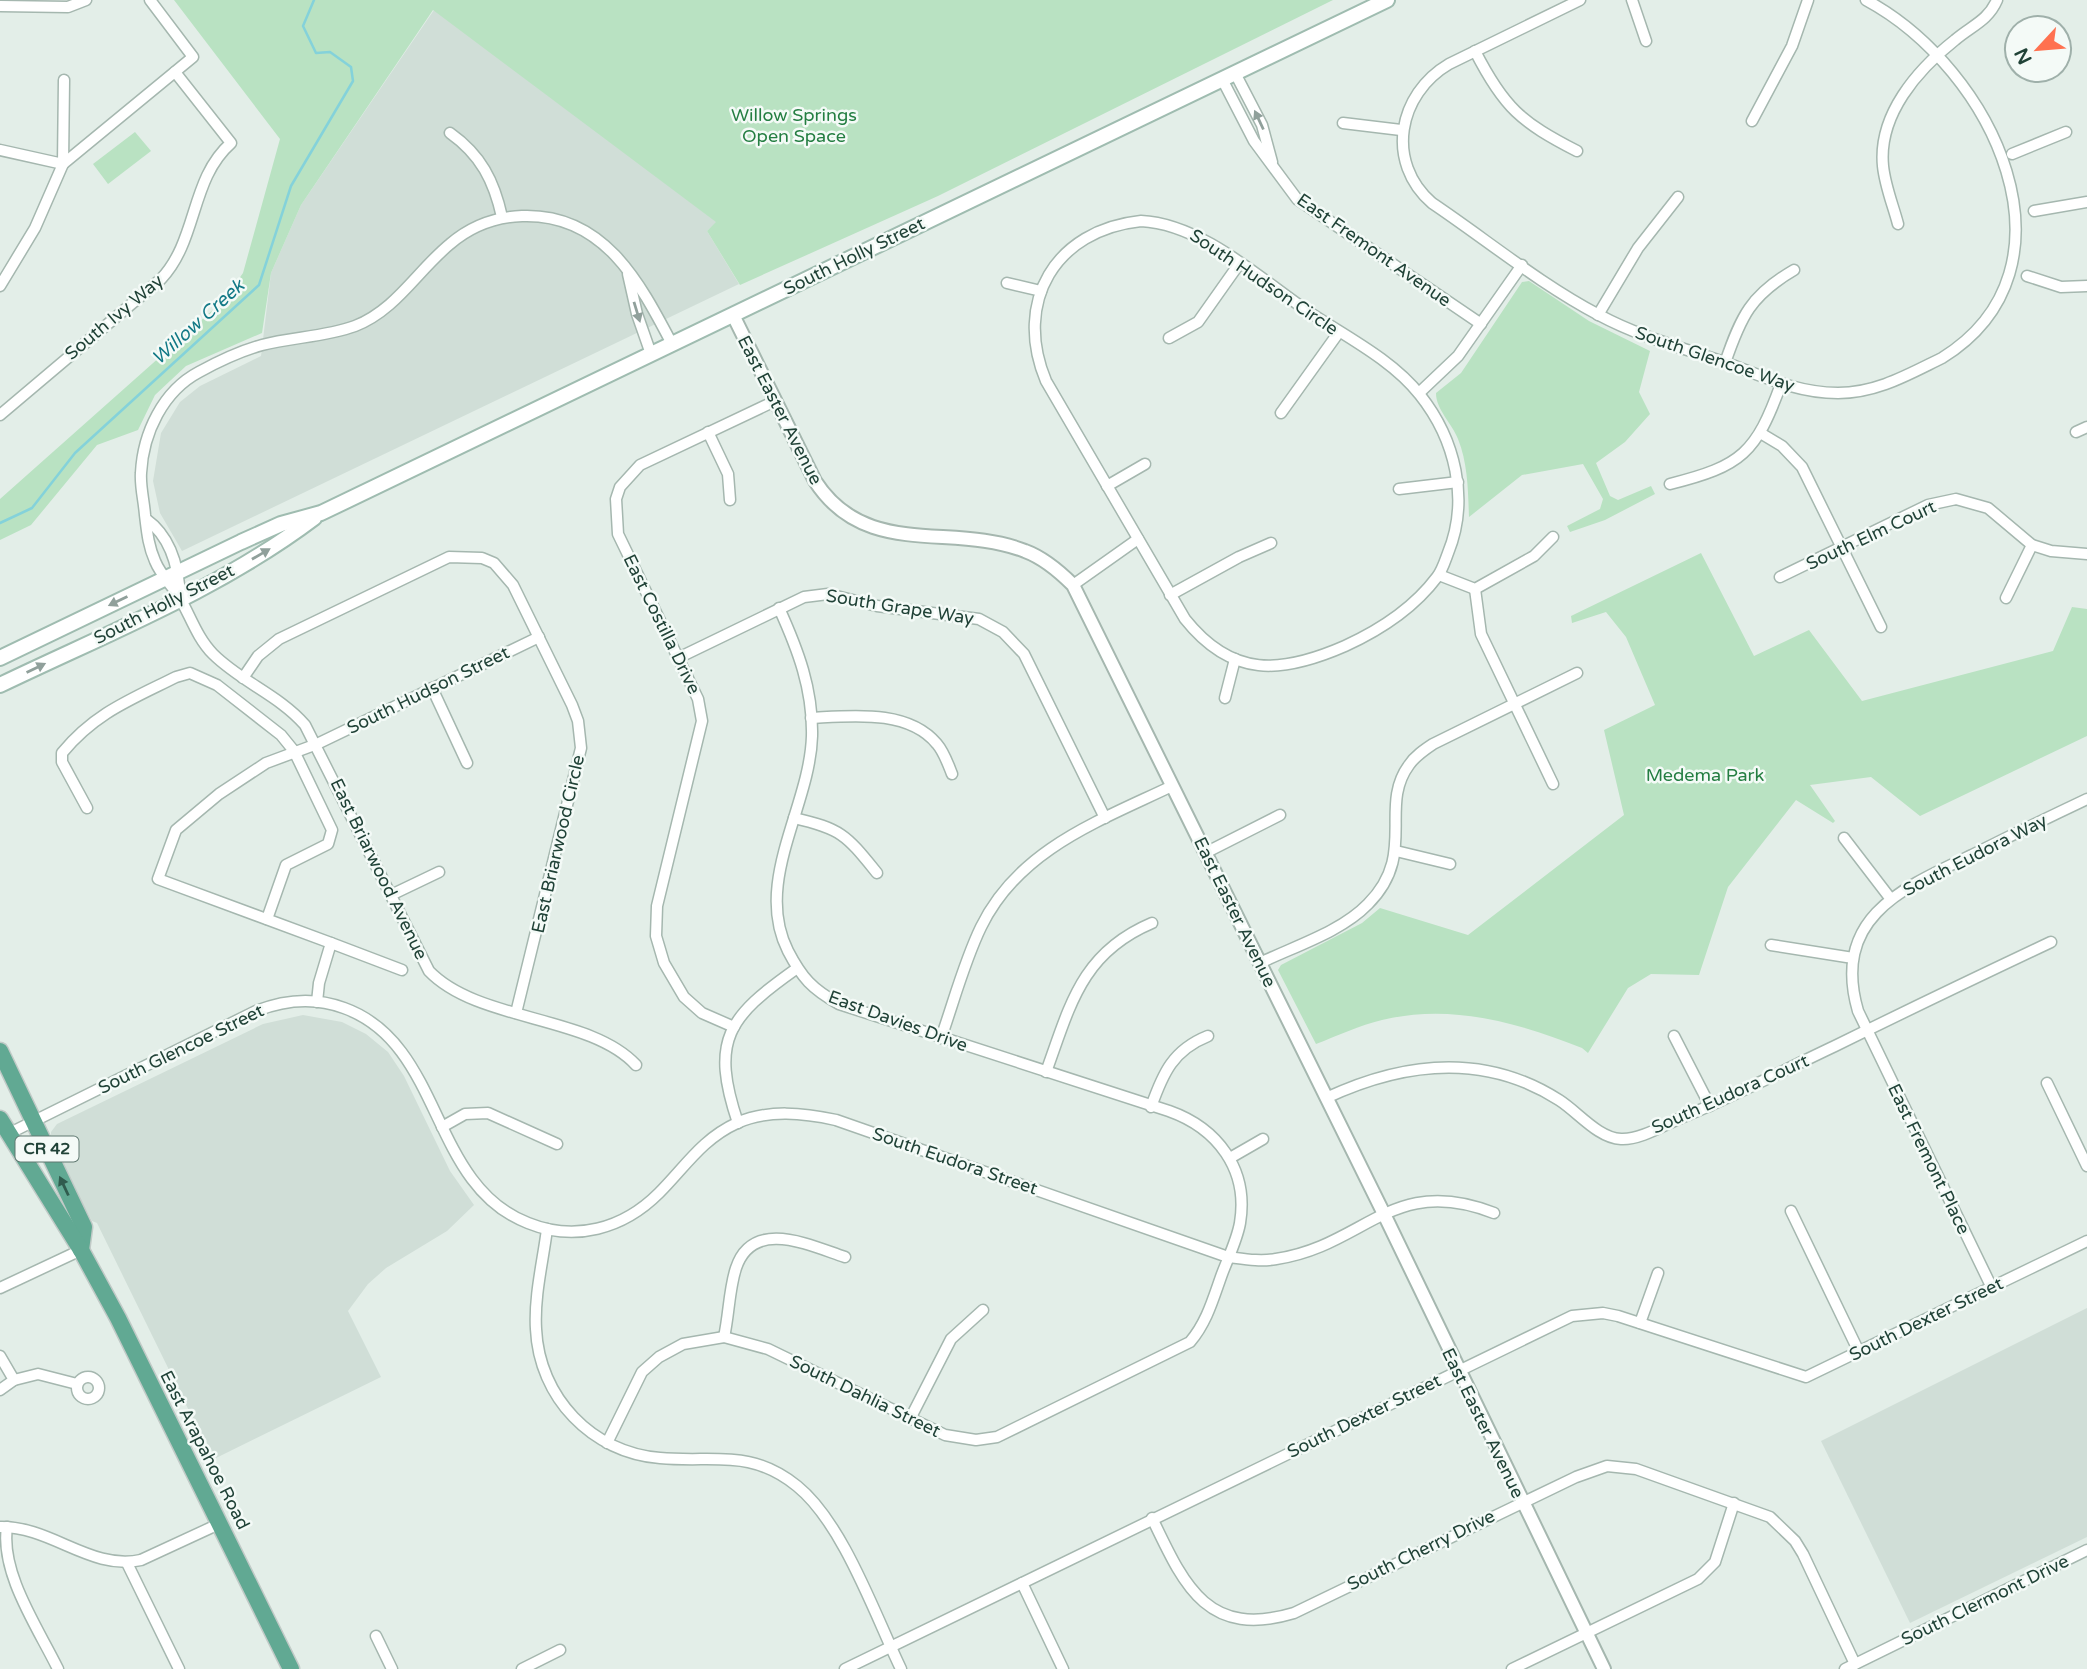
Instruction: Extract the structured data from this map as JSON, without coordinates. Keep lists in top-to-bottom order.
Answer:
{
  "streets": {
    "main road": ["South Holly Street", "CR 42", "East Arapahoe Road"],
    "street": [
      "East Fremont Avenue",
      "South Hudson Circle",
      "South Ivy Way",
      "South Glencoe Way",
      "East Easter Avenue",
      "South Elm Court",
      "South Grape Way",
      "East Costilla Drive",
      "South Hudson Street",
      "East Briarwood Circle",
      "South Eudora Way",
      "East Briarwood Avenue",
      "East Davies Drive",
      "South Glencoe Street",
      "South Eudora Court",
      "East Fremont Place",
      "South Eudora Street",
      "South Dexter Street",
      "South Dahlia Street",
      "South Cherry Drive",
      "South Clermont Drive"
    ]
  },
  "crossings": [
    ["East Fremont Avenue", "South Holly Street"],
    ["South Holly Street", "East Easter Avenue"],
    ["South Holly Street", "East Briarwood Avenue"],
    ["East Easter Avenue", "East Costilla Drive"],
    ["East Easter Avenue", "South Eudora Court"],
    ["East Easter Avenue", "South Eudora Street"],
    ["East Easter Avenue", "South Dexter Street"],
    ["East Easter Avenue", "South Cherry Drive"],
    ["South Grape Way", "East Costilla Drive"],
    ["South Grape Way", "East Davies Drive"],
    ["South Hudson Street", "East Briarwood Circle"],
    ["South Hudson Street", "East Briarwood Avenue"],
    ["East Briarwood Circle", "East Briarwood Avenue"],
    ["South Eudora Way", "South Eudora Court"],
    ["South Eudora Way", "East Fremont Place"],
    ["East Davies Drive", "South Eudora Street"],
    ["East Davies Drive", "South Dahlia Street"],
    ["South Glencoe Street", "South Eudora Street"],
    ["South Glencoe Street", "East Arapahoe Road"],
    ["South Eudora Court", "East Fremont Place"],
    ["East Fremont Place", "South Dexter Street"],
    ["South Eudora Street", "South Dahlia Street"],
    ["South Dexter Street", "South Cherry Drive"],
    ["South Cherry Drive", "South Clermont Drive"]
  ],
  "water": ["Willow Creek"],
  "parks": ["Willow Springs Open Space", "Medema Park"],
  "north": "bottom left"
}
